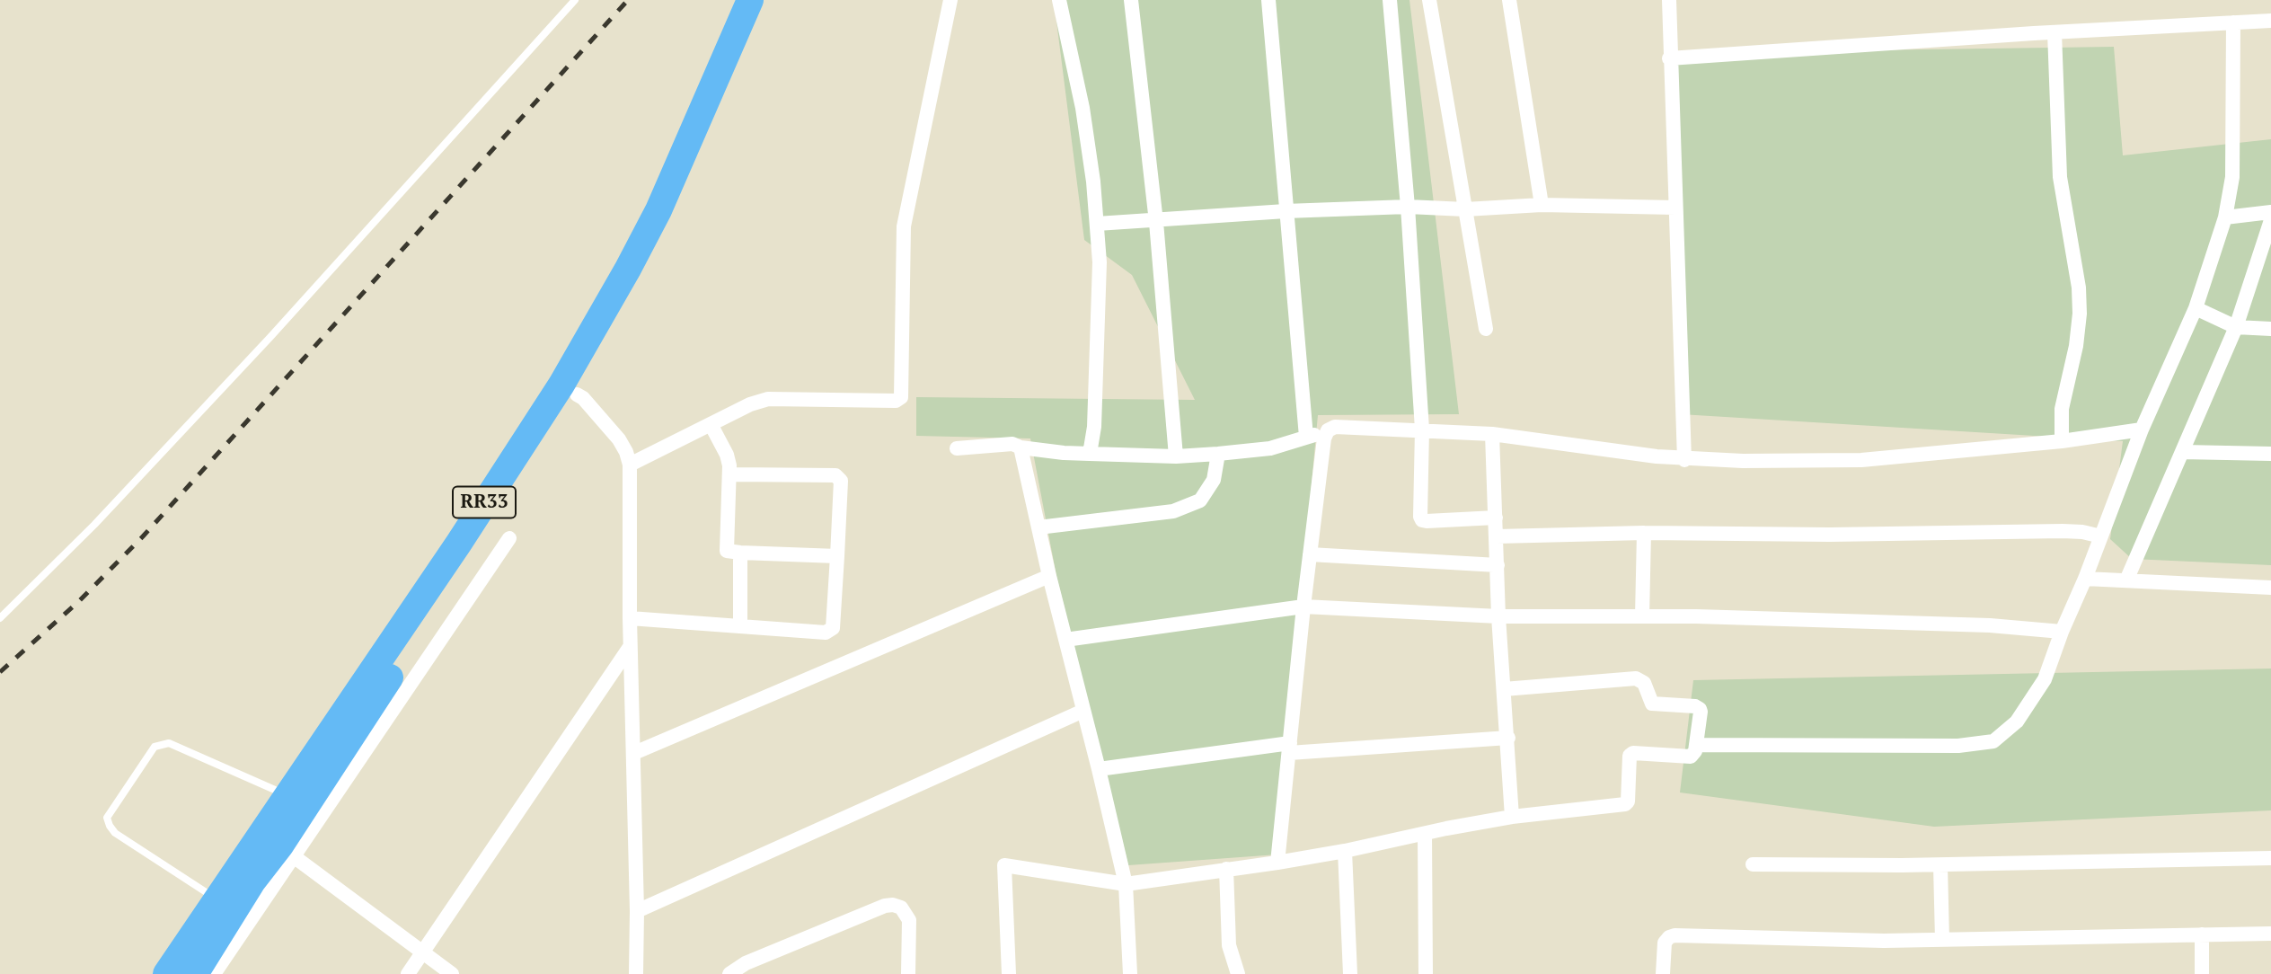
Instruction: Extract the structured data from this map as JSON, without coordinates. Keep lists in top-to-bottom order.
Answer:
{
  "streets": {
    "highway": ["RR33"]
  }
}
